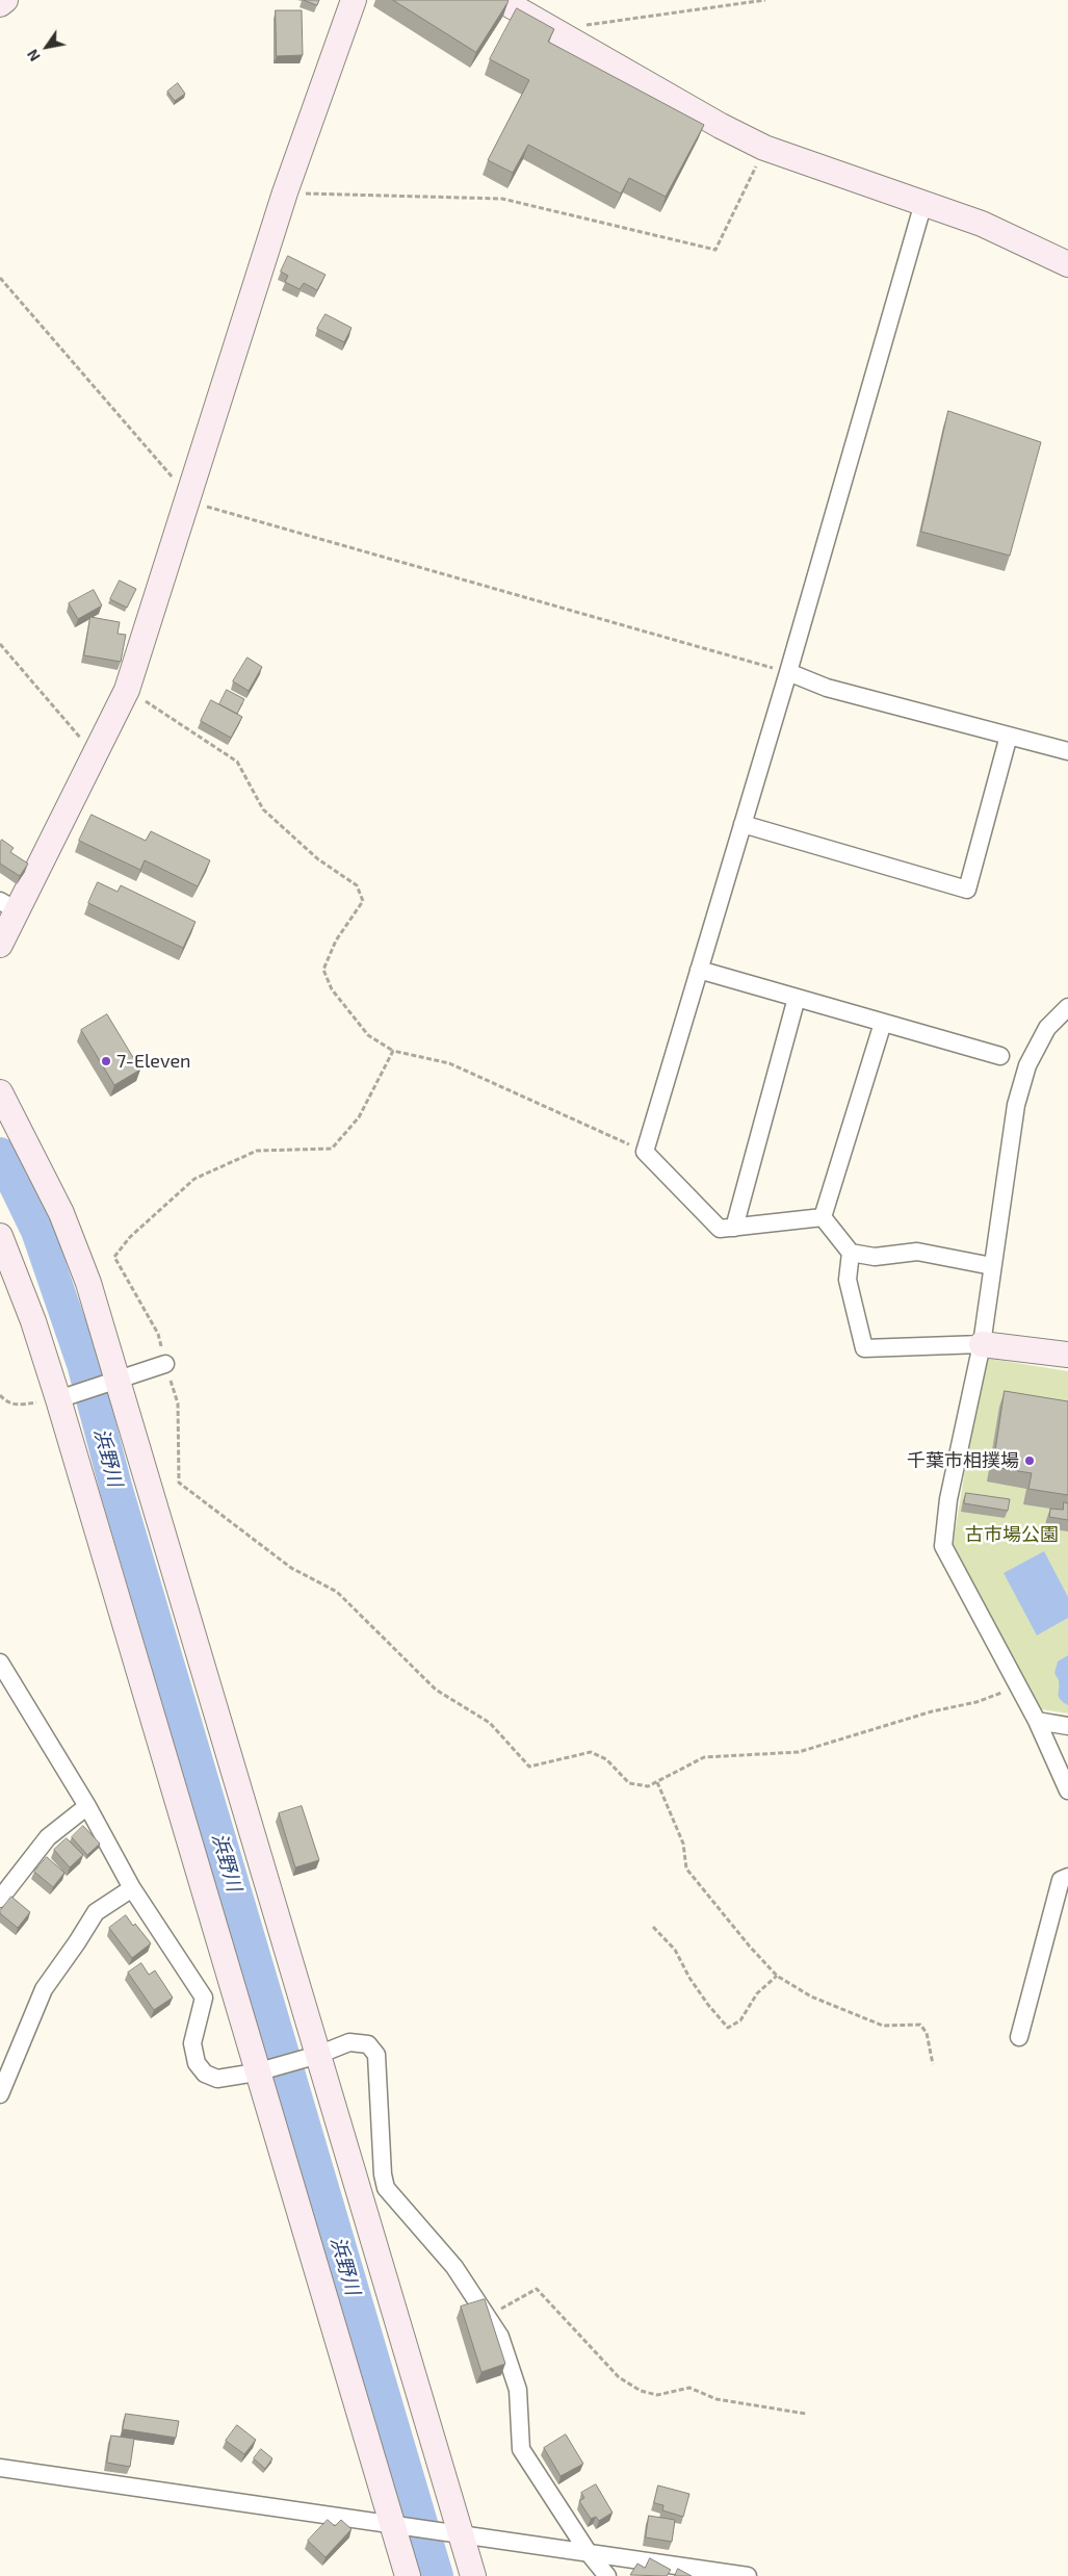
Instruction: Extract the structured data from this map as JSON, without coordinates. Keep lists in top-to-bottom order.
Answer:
{
  "water": ["浜野川"],
  "parks": ["古市場公園"],
  "places": ["7-Eleven", "千葉市相撲場"],
  "north": "bottom left"
}
